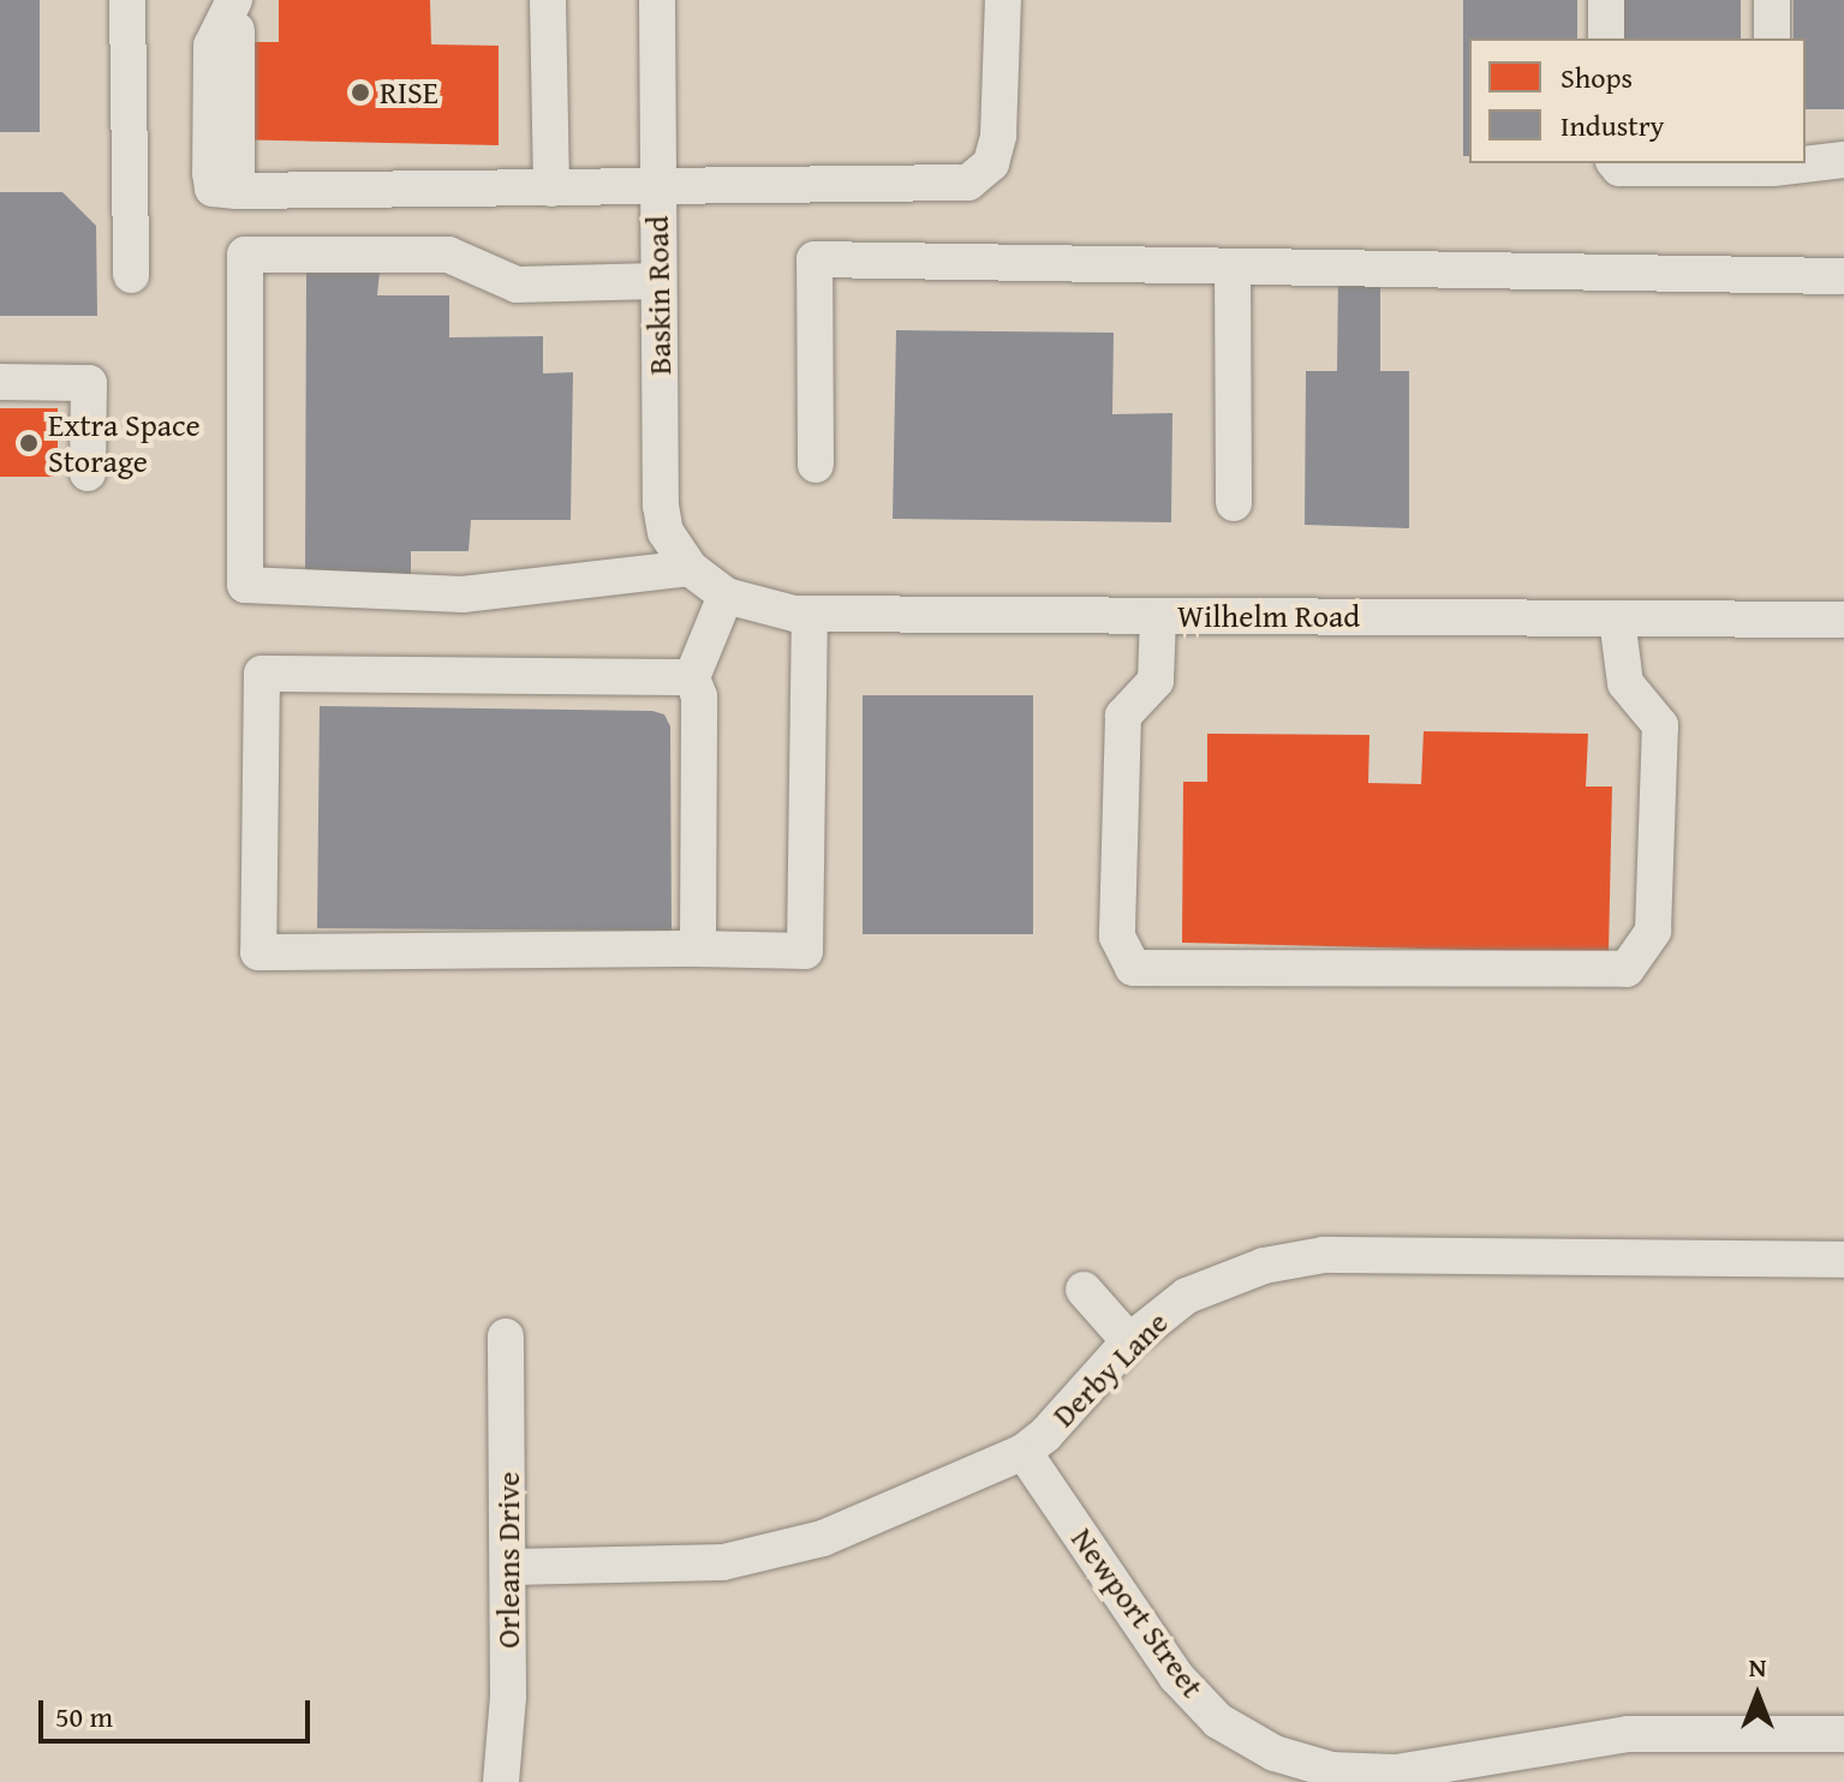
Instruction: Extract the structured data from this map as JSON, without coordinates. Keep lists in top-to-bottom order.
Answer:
{
  "streets": {
    "street": [
      "Baskin Road",
      "Wilhelm Road",
      "Derby Lane",
      "Orleans Drive",
      "Newport Street"
    ]
  },
  "crossings": [
    ["Baskin Road", "Wilhelm Road"],
    ["Derby Lane", "Orleans Drive"],
    ["Derby Lane", "Newport Street"]
  ],
  "places": ["RISE", "Extra Space Storage"],
  "legend": ["Shops", "Industry"],
  "scale_bar": "50 m",
  "north": "top"
}
